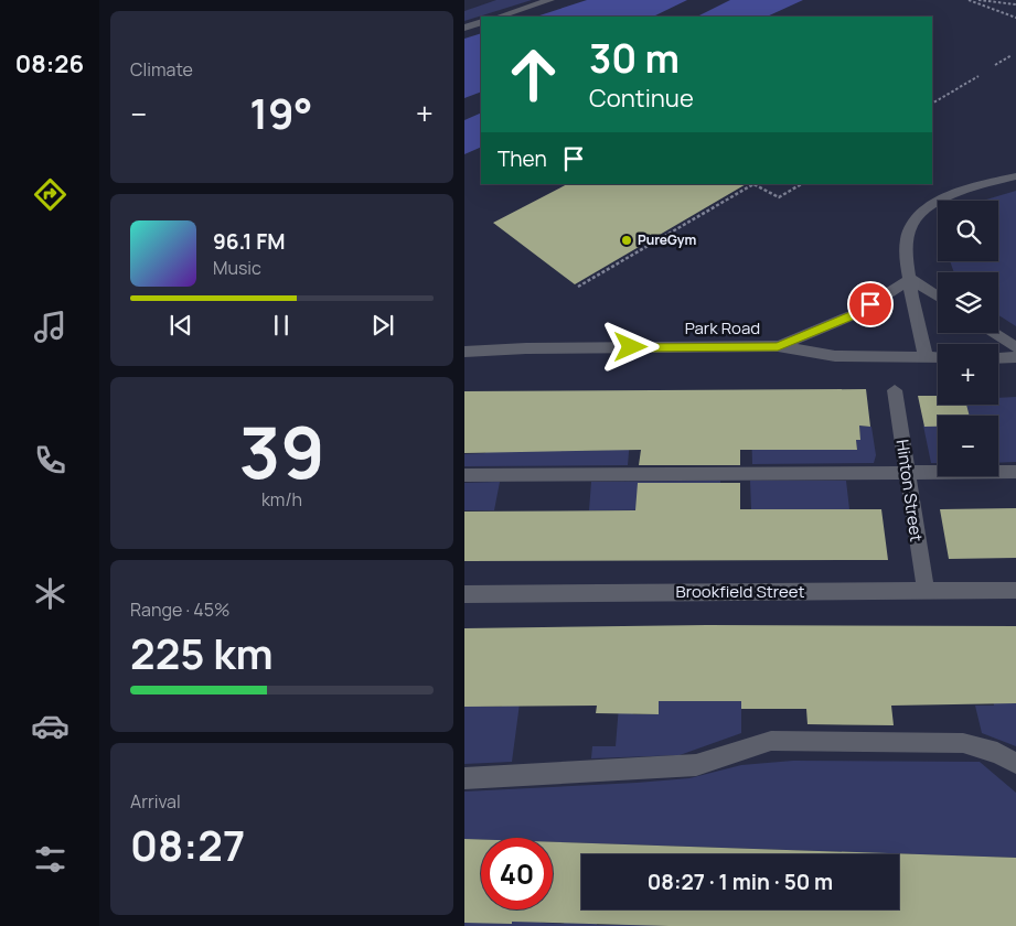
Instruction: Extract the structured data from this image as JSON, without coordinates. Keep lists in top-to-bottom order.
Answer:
{
  "streets": {
    "street": ["Park Road", "Hinton Street", "Brookfield Street"]
  },
  "crossings": [
    ["Hinton Street", "Brookfield Street"]
  ],
  "places": ["PureGym"],
  "page": {
    "tabs": "08:26",
    "tile": [
      "Climate",
      ["39", "km/h"],
      ["Range · 45%", "225 km"],
      ["Arrival", "08:27"]
    ],
    "turn": ["30 m", "Continue"],
    "heat": ["−", "19°", "+"],
    "then": "Then",
    "map_buttons": ["+", "−"],
    "song": ["96.1 FM", "Music"],
    "limit": "40",
    "trip": "08:27 · 1 min · 50 m"
  }
}
